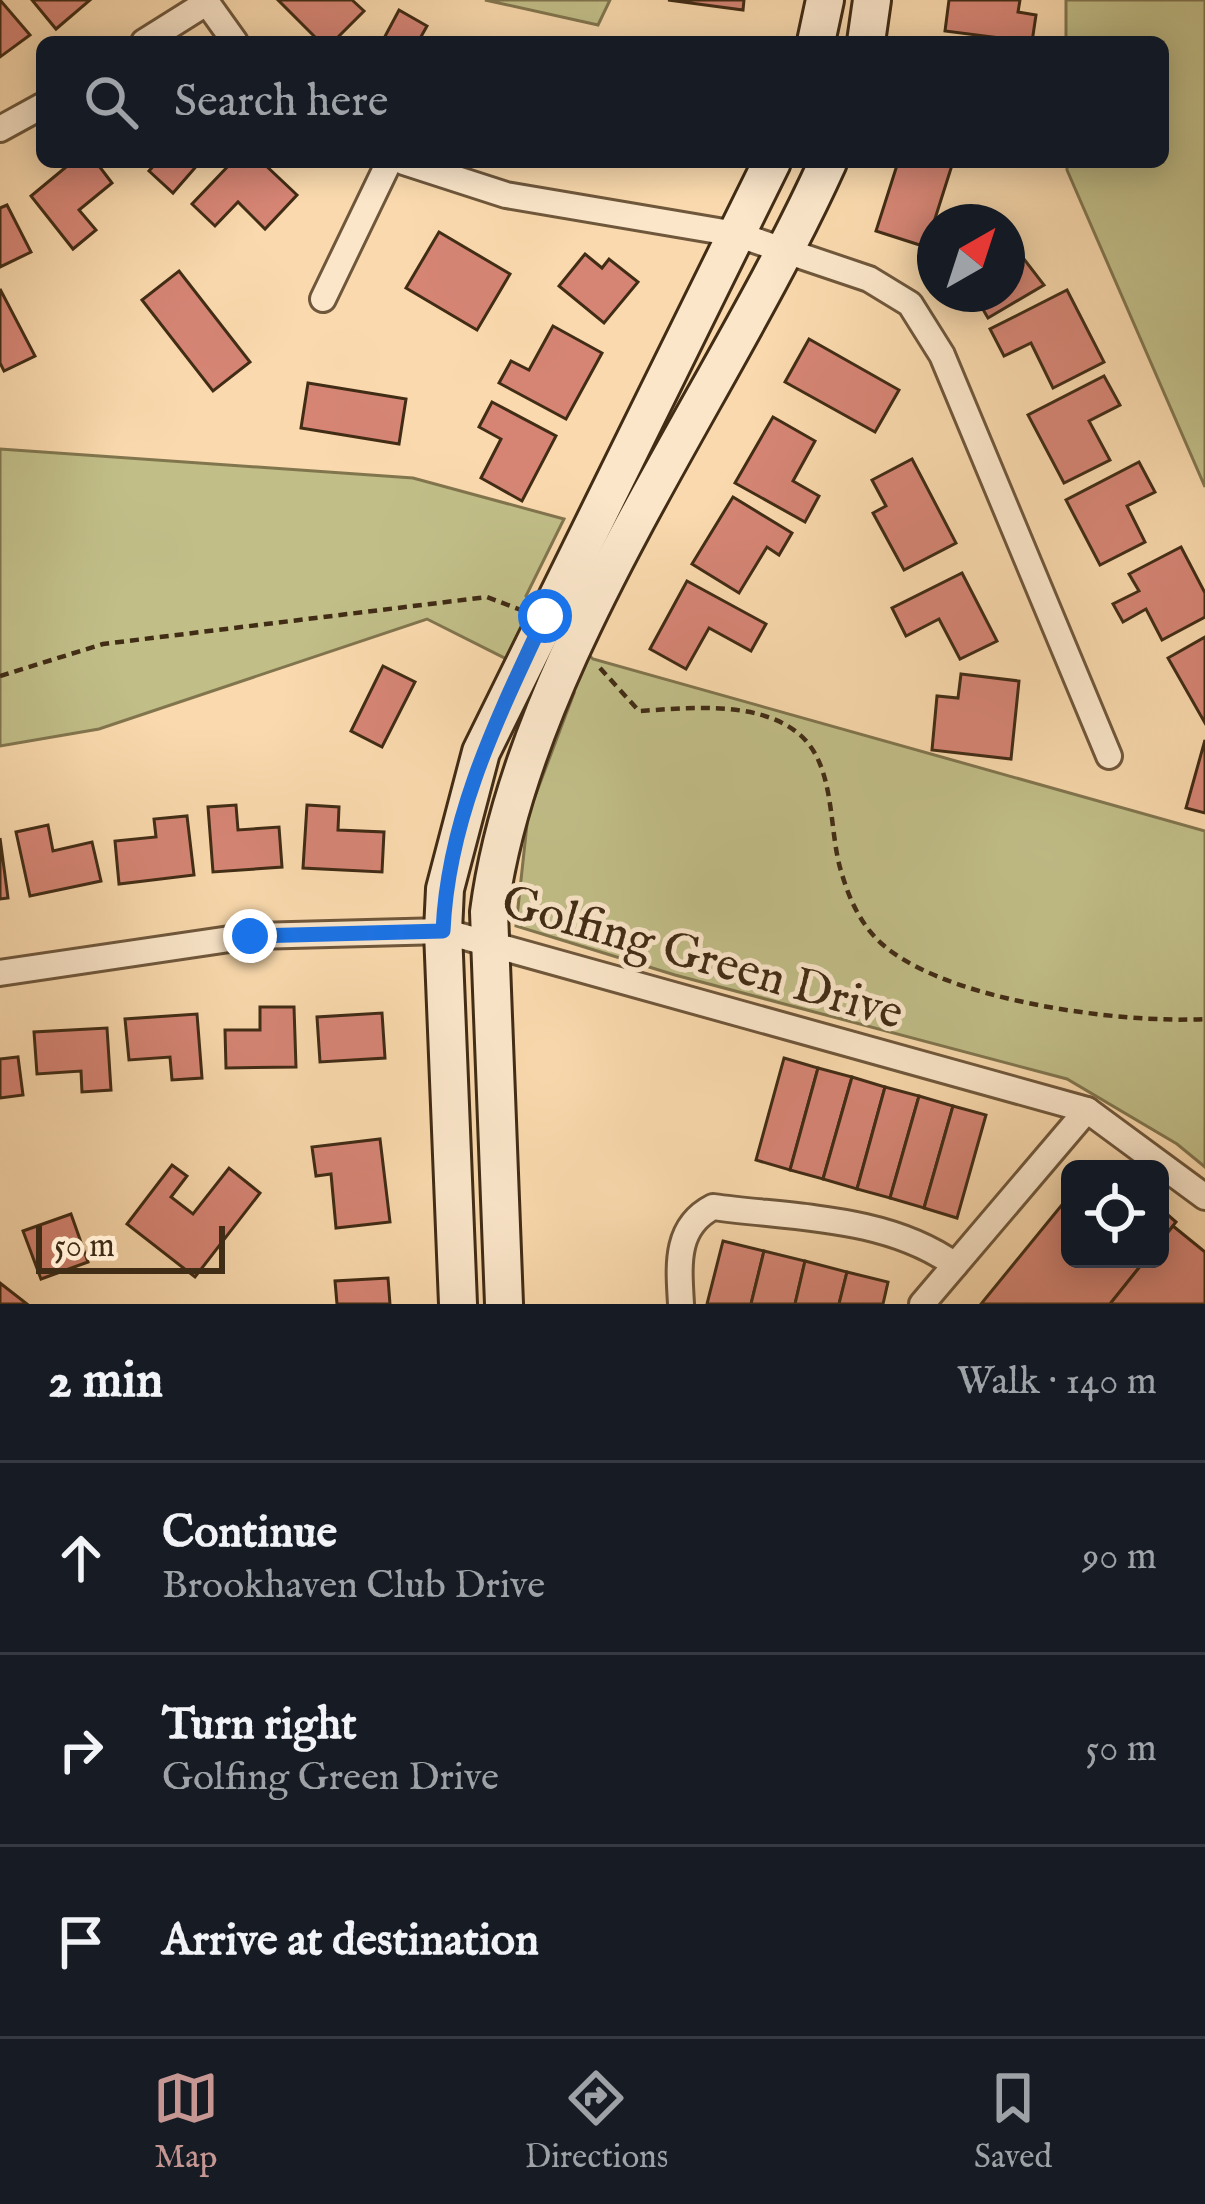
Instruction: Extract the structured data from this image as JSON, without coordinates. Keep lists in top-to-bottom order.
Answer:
{
  "streets": {
    "street": ["Golfing Green Drive"]
  },
  "scale_bar": "50 m",
  "north": "top right",
  "page": {
    "search": "Search here",
    "scale": "50 m",
    "heading": ["2 min", "Walk · 140 m"],
    "list": [
      ["Continue", "Brookhaven Club Drive", "90 m"],
      ["Turn right", "Golfing Green Drive", "50 m"],
      "Arrive at destination"
    ],
    "nav": ["Map", "Directions", "Saved"]
  }
}
